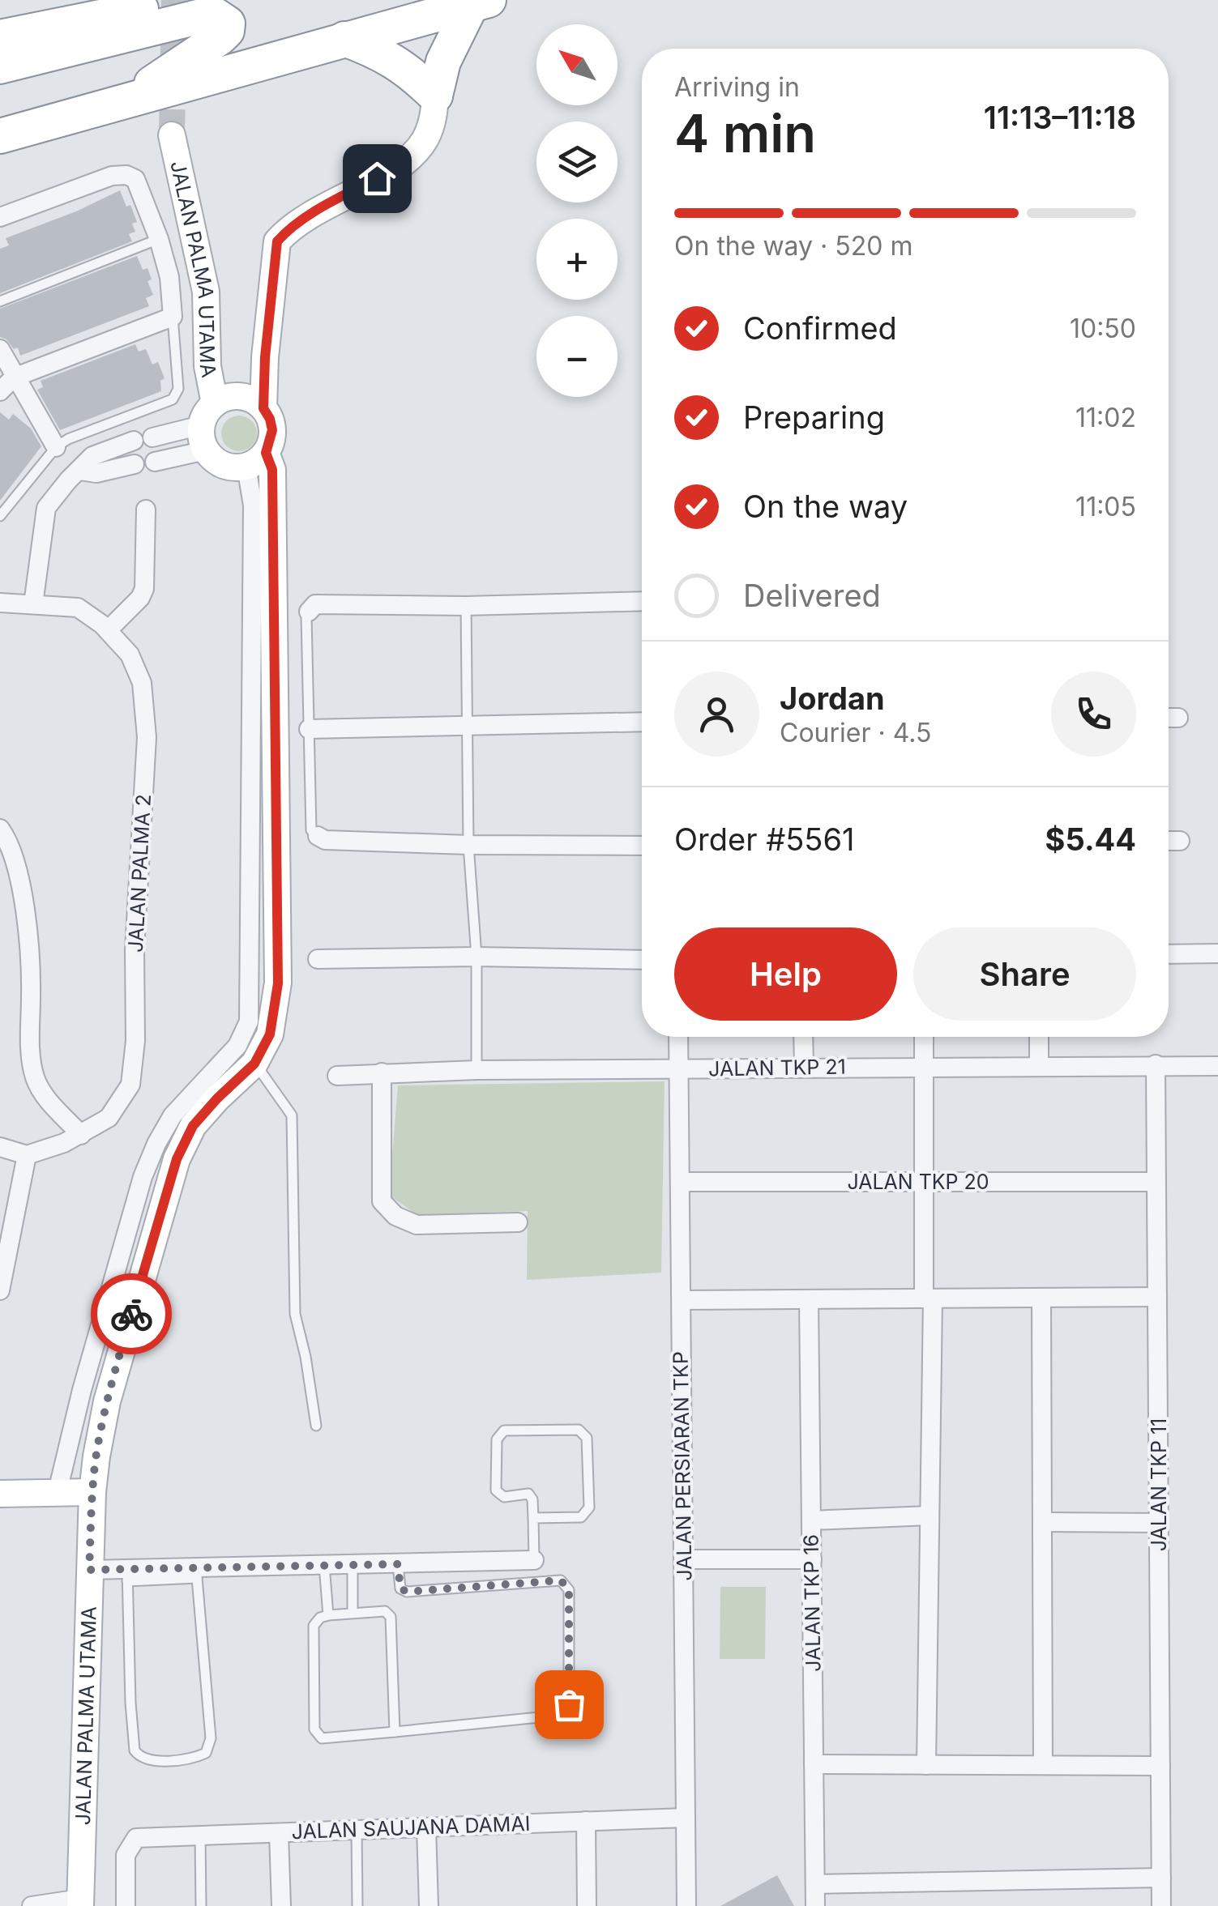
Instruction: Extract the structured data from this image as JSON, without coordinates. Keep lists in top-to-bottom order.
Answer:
{
  "streets": {
    "street": [
      "JALAN PALMA UTAMA",
      "JALAN PALMA 2",
      "JALAN TKP 21",
      "JALAN TKP 20",
      "JALAN PERSIARAN TKP",
      "JALAN TKP 11",
      "JALAN TKP 16",
      "JALAN SAUJANA DAMAI"
    ]
  },
  "crossings": [
    ["JALAN TKP 21", "JALAN PERSIARAN TKP"],
    ["JALAN TKP 21", "JALAN TKP 11"],
    ["JALAN TKP 20", "JALAN PERSIARAN TKP"],
    ["JALAN TKP 20", "JALAN TKP 11"],
    ["JALAN PERSIARAN TKP", "JALAN SAUJANA DAMAI"]
  ],
  "north": "top left",
  "page": {
    "map_buttons": ["+", "−"],
    "heading": ["4 min", "Arriving in", "11:13–11:18"],
    "panel": [
      "Jordan",
      "Courier · 4.5",
      "Order #5561",
      "$5.44"
    ],
    "bar": "On the way · 520 m",
    "list": [
      ["Confirmed", "10:50"],
      ["Preparing", "11:02"],
      ["On the way", "11:05"],
      "Delivered"
    ],
    "buttons": ["Help", "Share"]
  }
}
